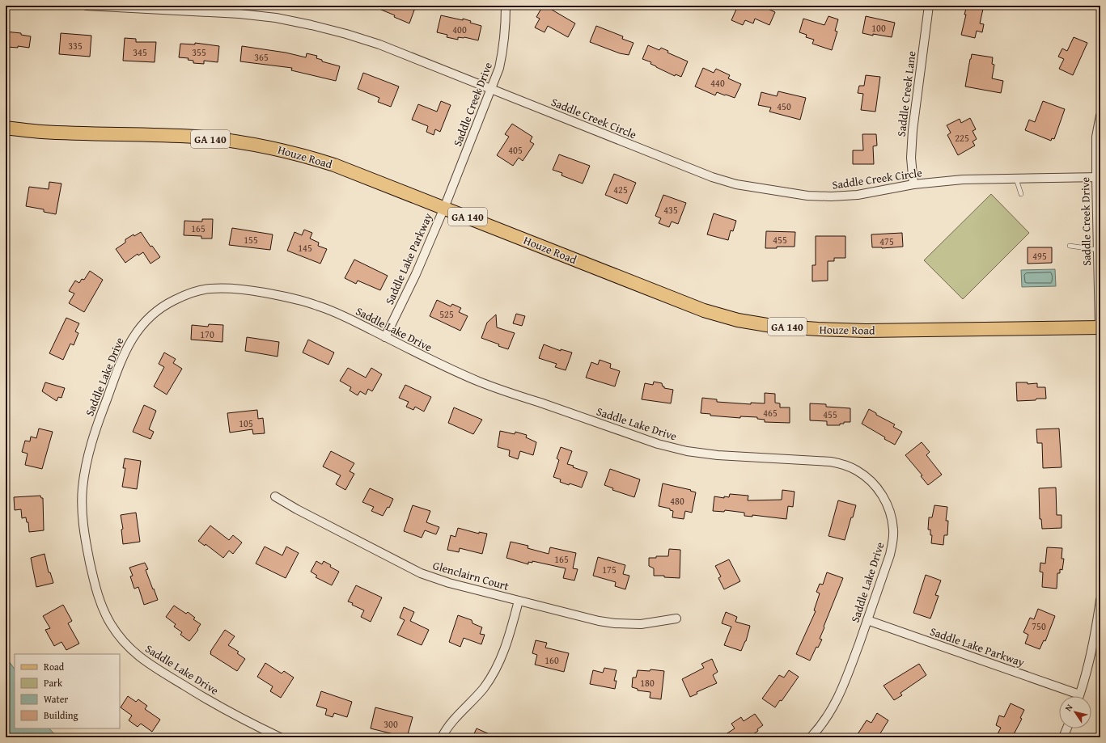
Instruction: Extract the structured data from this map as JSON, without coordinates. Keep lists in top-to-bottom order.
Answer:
{
  "streets": {
    "main road": ["GA 140", "Houze Road"],
    "street": [
      "Saddle Creek Lane",
      "Saddle Creek Drive",
      "Saddle Creek Circle",
      "Saddle Lake Parkway",
      "Saddle Lake Drive",
      "Glenclairn Court"
    ]
  },
  "crossings": [
    ["Saddle Creek Lane", "Saddle Creek Circle"],
    ["Saddle Creek Drive", "Saddle Creek Circle"],
    ["Saddle Creek Drive", "Houze Road"],
    ["Saddle Creek Drive", "Saddle Lake Parkway"],
    ["Houze Road", "Saddle Lake Parkway"],
    ["Saddle Lake Parkway", "Saddle Lake Drive"]
  ],
  "house_numbers": [
    "100",
    "400",
    "335",
    "345",
    "355",
    "365",
    "440",
    "450",
    "225",
    "405",
    "425",
    "435",
    "165",
    "155",
    "455",
    "475",
    "145",
    "495",
    "525",
    "170",
    "465",
    "455",
    "105",
    "480",
    "165",
    "175",
    "750",
    "160",
    "180",
    "300"
  ],
  "legend": [
    "Road",
    "Park",
    "Water",
    "Building"
  ],
  "north": "top left"
}
